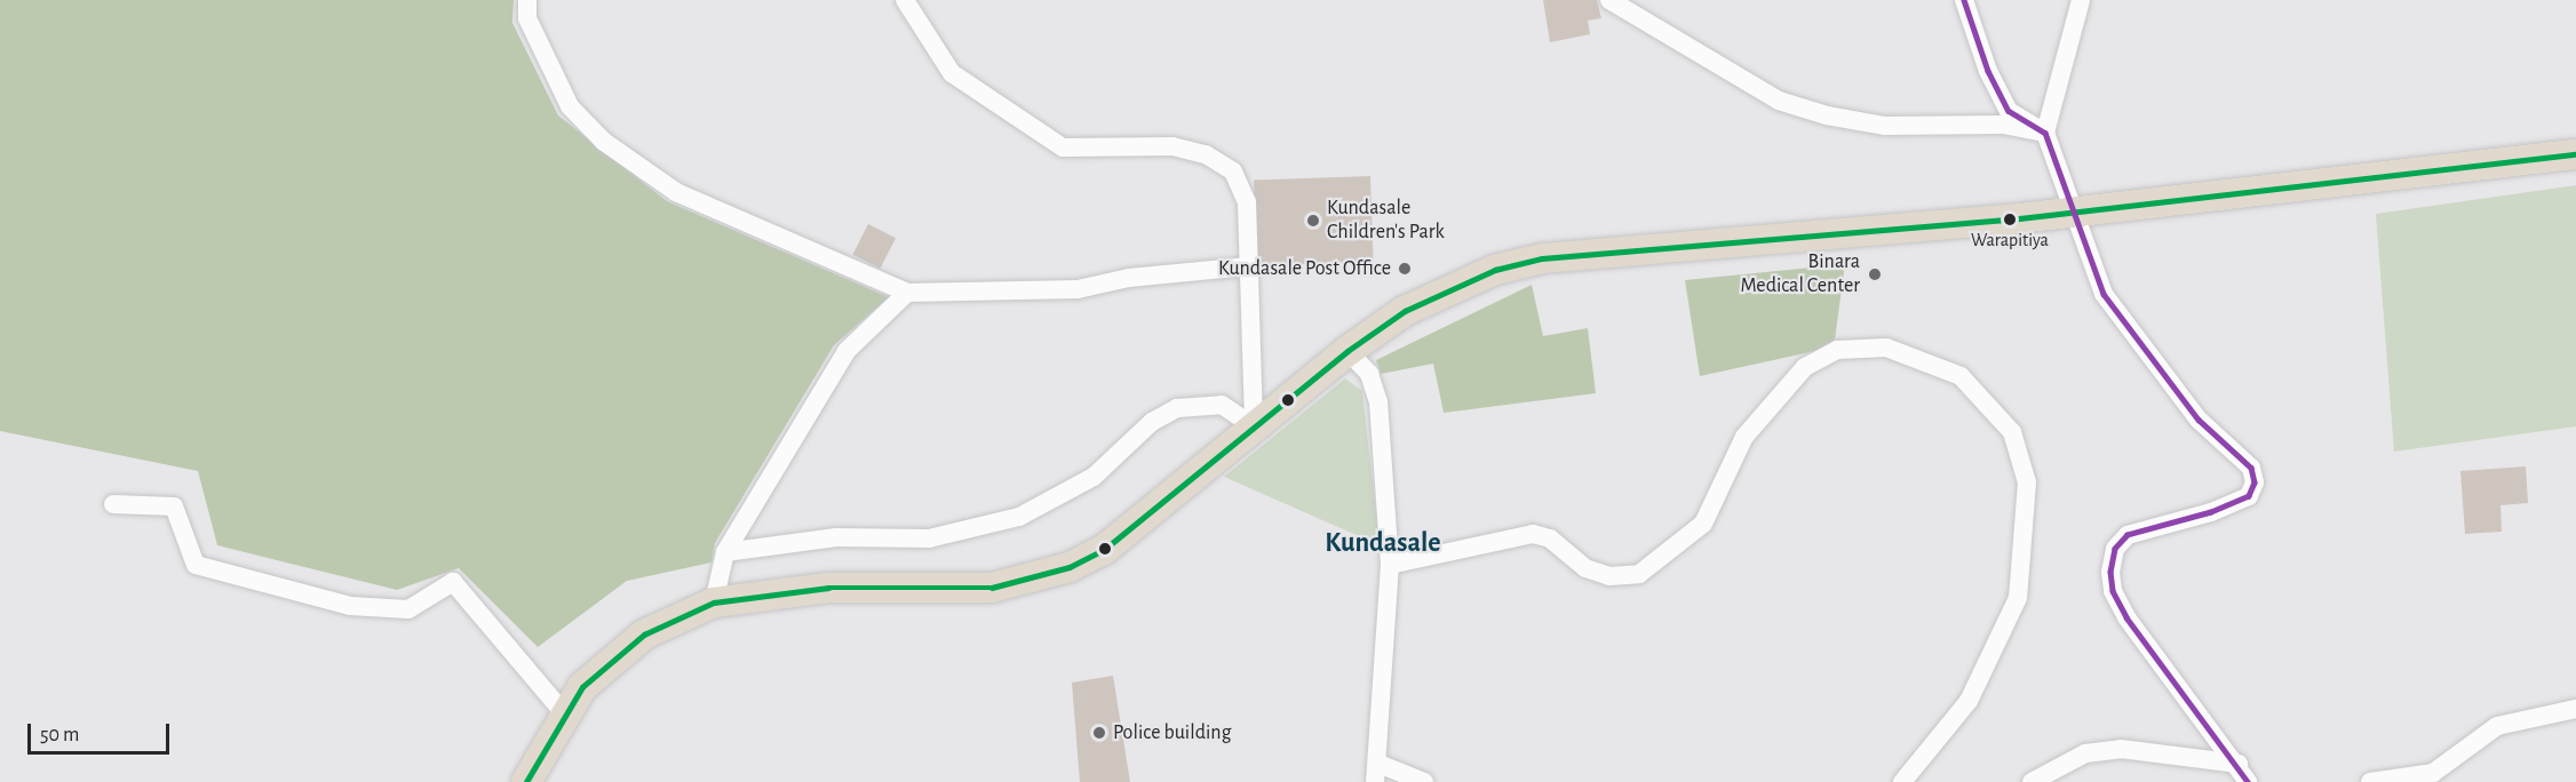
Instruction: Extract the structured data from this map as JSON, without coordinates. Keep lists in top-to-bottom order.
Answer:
{
  "districts": ["Kundasale"],
  "places": [
    "Warapitiya",
    "Kundasale Children's Park",
    "Kundasale Post Office",
    "Binara Medical Center",
    "Police building"
  ],
  "scale_bar": "50 m"
}
